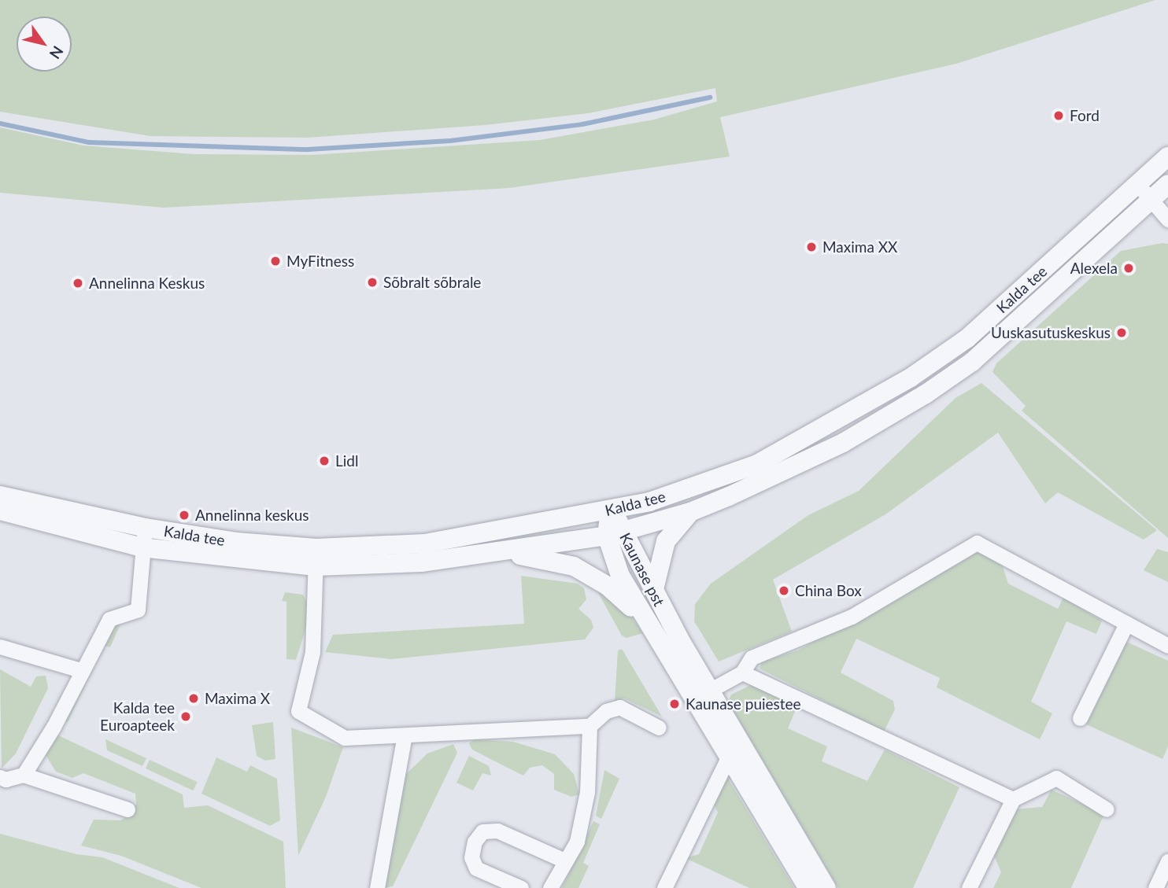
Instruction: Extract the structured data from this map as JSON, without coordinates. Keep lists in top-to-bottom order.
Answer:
{
  "streets": {
    "street": ["Kalda tee", "Kaunase pst"]
  },
  "crossings": [
    ["Kalda tee", "Kaunase pst"]
  ],
  "places": [
    "Ford",
    "Maxima XX",
    "MyFitness",
    "Alexela",
    "Sõbralt sõbrale",
    "Annelinna Keskus",
    "Uuskasutuskeskus",
    "Lidl",
    "Annelinna keskus",
    "China Box",
    "Maxima X",
    "Kaunase puiestee",
    "Kalda tee Euroapteek"
  ],
  "north": "bottom right"
}
